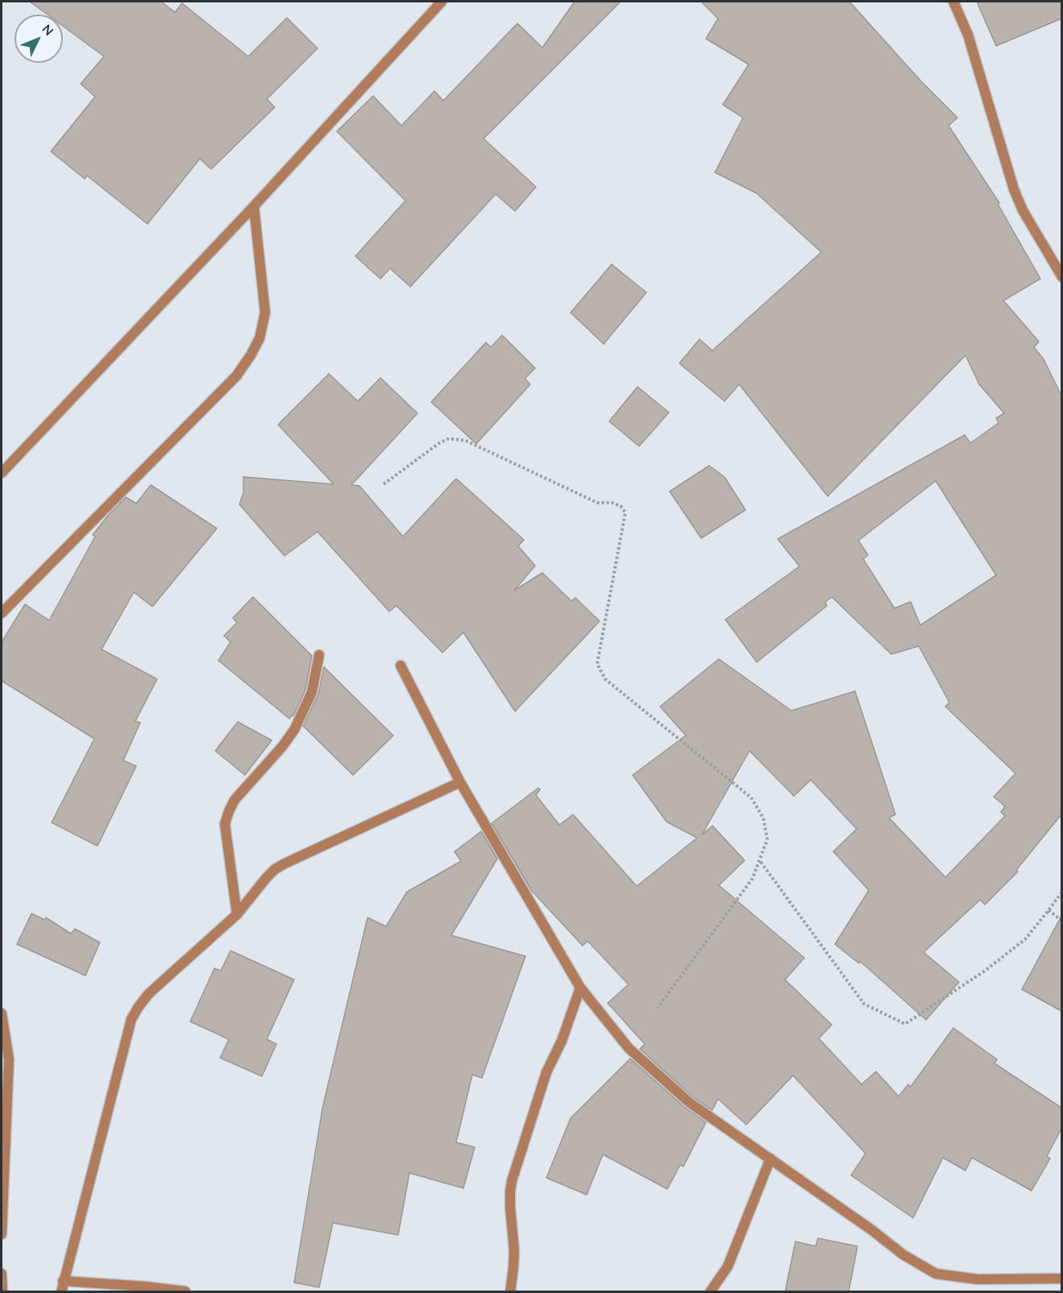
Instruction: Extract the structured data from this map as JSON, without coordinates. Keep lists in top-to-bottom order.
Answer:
{
  "north": "top right"
}
